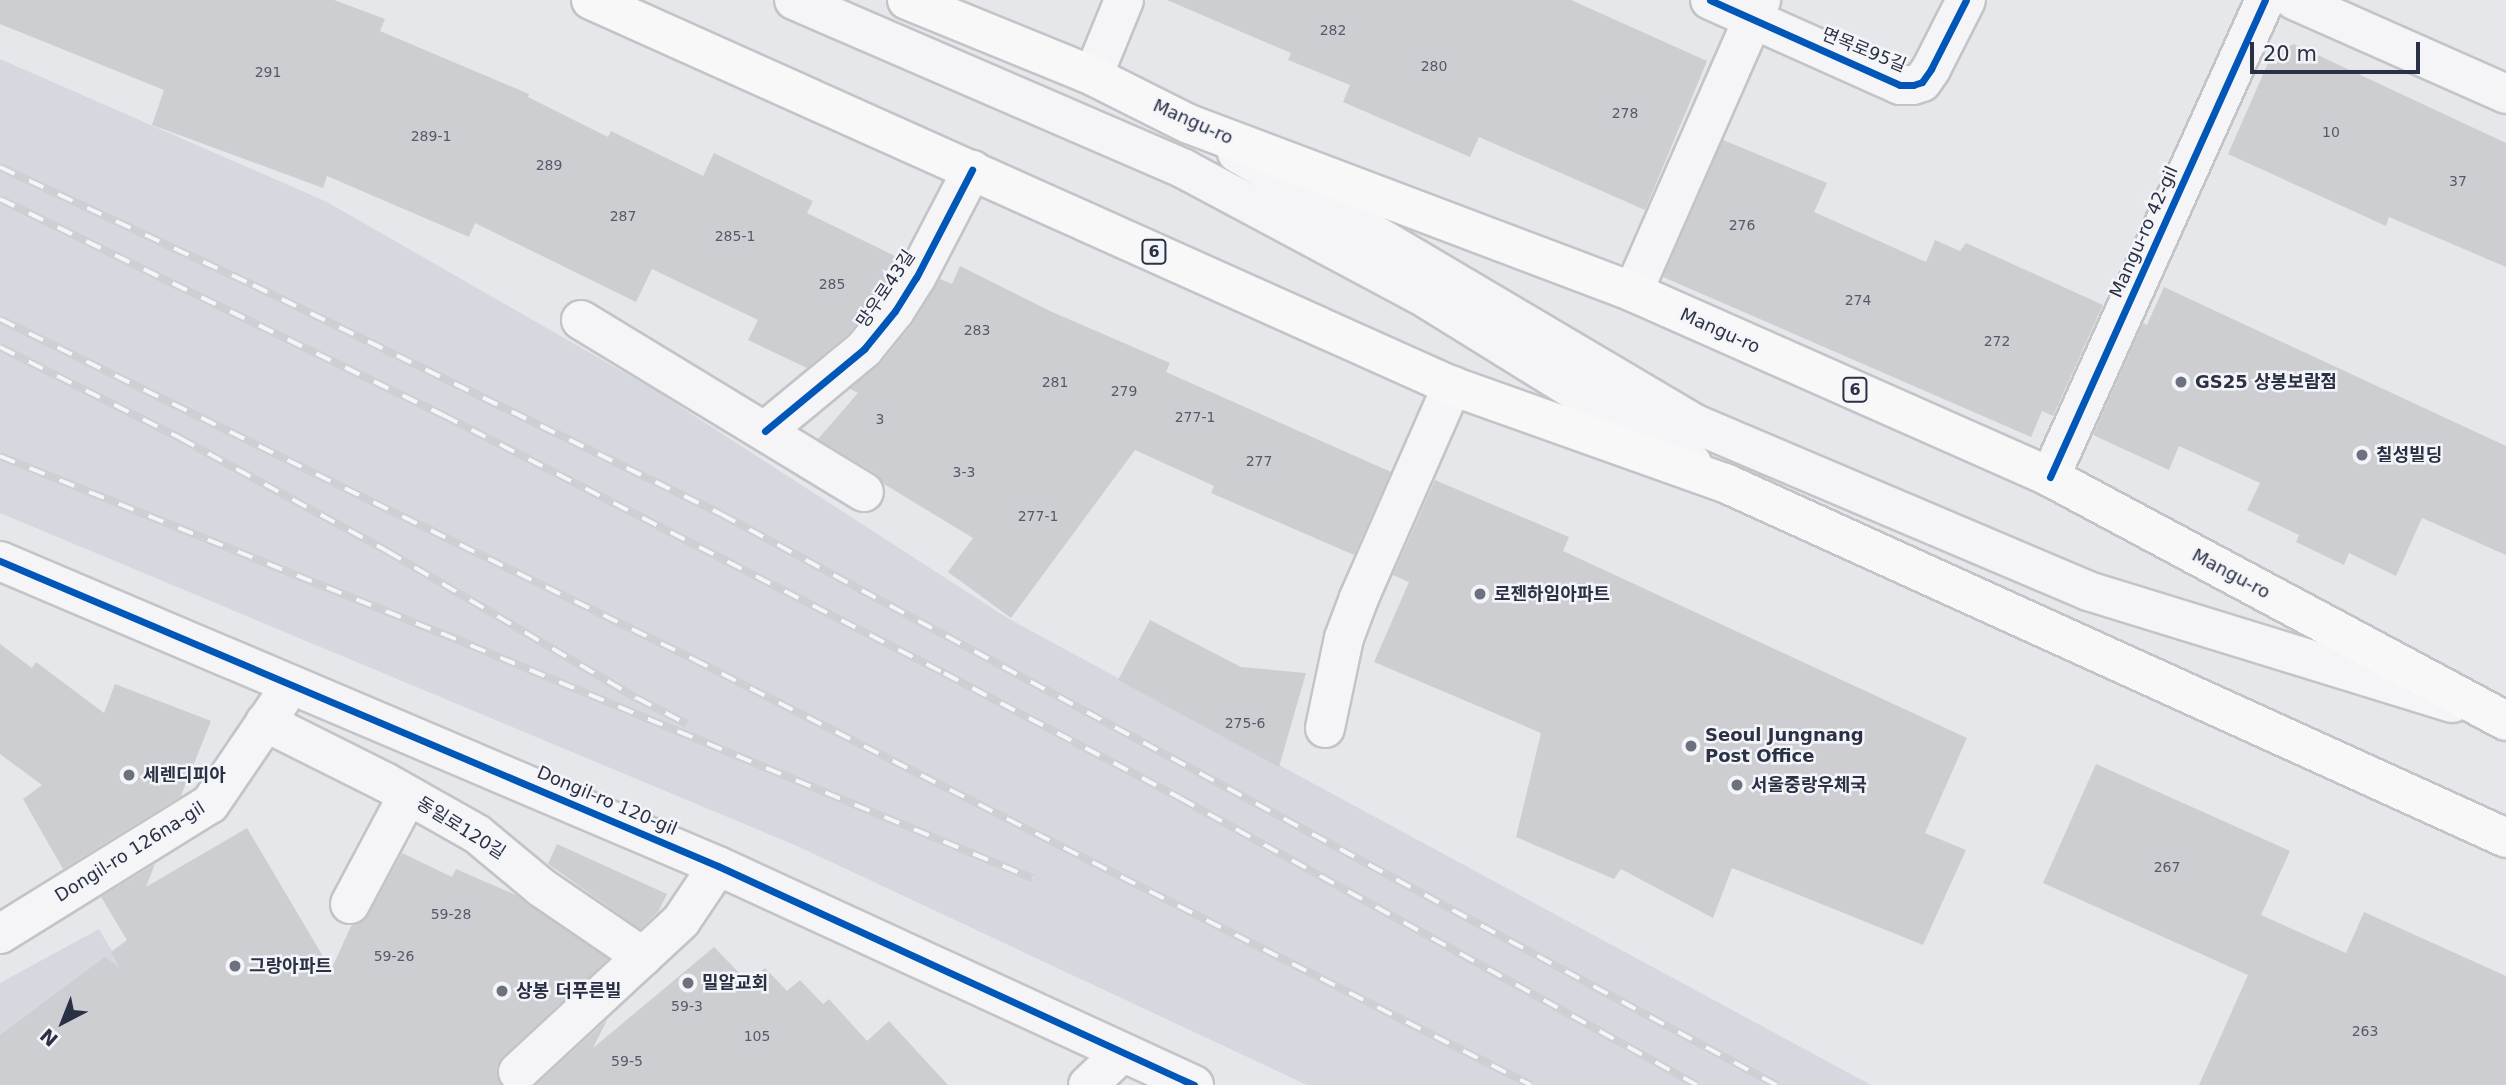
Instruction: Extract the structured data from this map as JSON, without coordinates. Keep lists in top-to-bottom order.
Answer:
{
  "streets": {
    "main road": ["Mangu-ro", "6"],
    "street": [
      "면목로95길",
      "Mangu-ro 42-gil",
      "망우로43길",
      "Dongil-ro 120-gil",
      "동일로120길",
      "Dongil-ro 126na-gil"
    ]
  },
  "crossings": [
    ["Mangu-ro", "Mangu-ro 42-gil"],
    ["6", "망우로43길"],
    ["Dongil-ro 120-gil", "Dongil-ro 126na-gil"],
    ["동일로120길", "Dongil-ro 126na-gil"]
  ],
  "places": [
    "GS25 상봉보람점",
    "칠성빌딩",
    "로젠하임아파트",
    "Seoul Jungnang Post Office",
    "세렌디피아",
    "서울중랑우체국",
    "그랑아파트",
    "밀알교회",
    "상봉 더푸른빌"
  ],
  "house_numbers": [
    "282",
    "280",
    "291",
    "278",
    "10",
    "289-1",
    "289",
    "37",
    "287",
    "276",
    "285-1",
    "285",
    "274",
    "283",
    "272",
    "281",
    "279",
    "277-1",
    "3",
    "277",
    "3-3",
    "277-1",
    "275-6",
    "267",
    "59-28",
    "59-26",
    "59-3",
    "263",
    "105",
    "59-5"
  ],
  "scale_bar": "20 m",
  "north": "bottom left"
}
